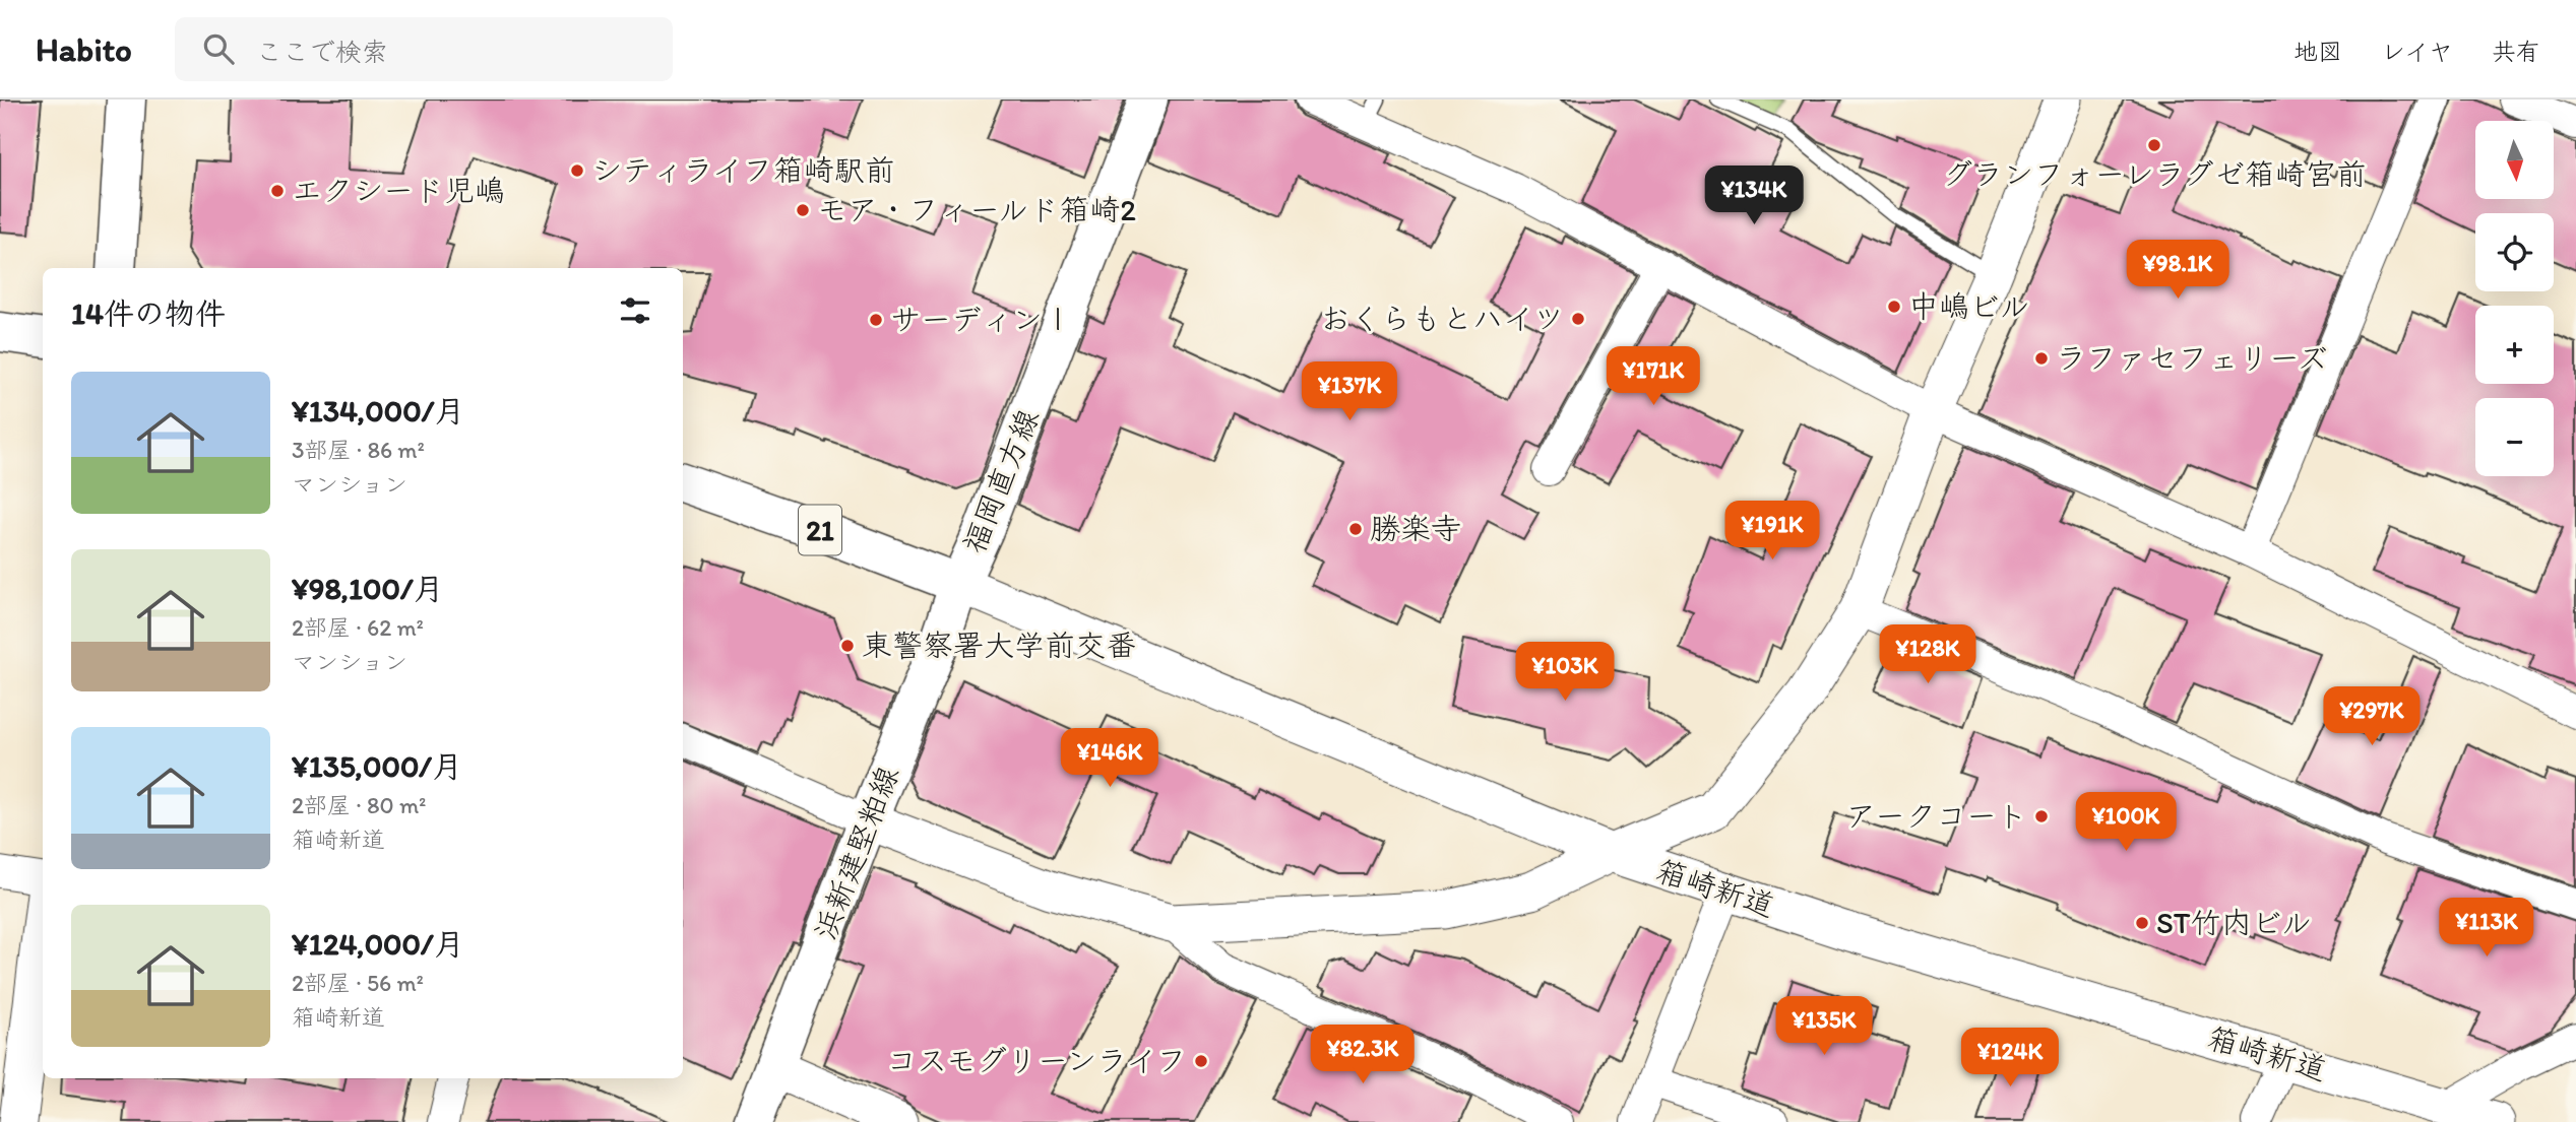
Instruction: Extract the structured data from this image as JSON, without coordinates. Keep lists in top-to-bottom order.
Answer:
{
  "streets": {
    "main road": ["福岡直方線", "21", "浜新建堅粕線"],
    "street": ["箱崎新道"]
  },
  "crossings": [
    ["福岡直方線", "浜新建堅粕線"],
    ["福岡直方線", "箱崎新道"],
    ["浜新建堅粕線", "箱崎新道"]
  ],
  "places": [
    "グランフォーレラグゼ箱崎宮前",
    "シティライフ箱崎駅前",
    "エクシード児嶋",
    "モア・フィールド箱崎2",
    "中嶋ビル",
    "おくらもとハイツ",
    "サーディンⅠ",
    "ラファセフェリーズ",
    "勝楽寺",
    "東警察署大学前交番",
    "アークコート",
    "ST竹内ビル",
    "コスモグリーンライフ"
  ],
  "north": "bottom",
  "page": {
    "header": "Habito",
    "search": "ここで検索",
    "nav": ["地図", "レイヤ", "共有"],
    "map_buttons": ["+", "−"],
    "price": [
      "¥134K",
      "¥98.1K",
      "¥171K",
      "¥137K",
      "¥191K",
      "¥128K",
      "¥103K",
      "¥297K",
      "¥146K",
      "¥100K",
      "¥113K",
      "¥135K",
      "¥82.3K",
      "¥124K"
    ],
    "heading": "14件の物件",
    "list": [
      {
        "name": "¥134,000/月",
        "note": "3部屋 · 86 m² · マンション"
      },
      {
        "name": "¥98,100/月",
        "note": "2部屋 · 62 m² · マンション"
      },
      {
        "name": "¥135,000/月",
        "note": "2部屋 · 80 m² · 箱崎新道"
      },
      {
        "name": "¥124,000/月",
        "note": "2部屋 · 56 m² · 箱崎新道"
      }
    ]
  }
}
